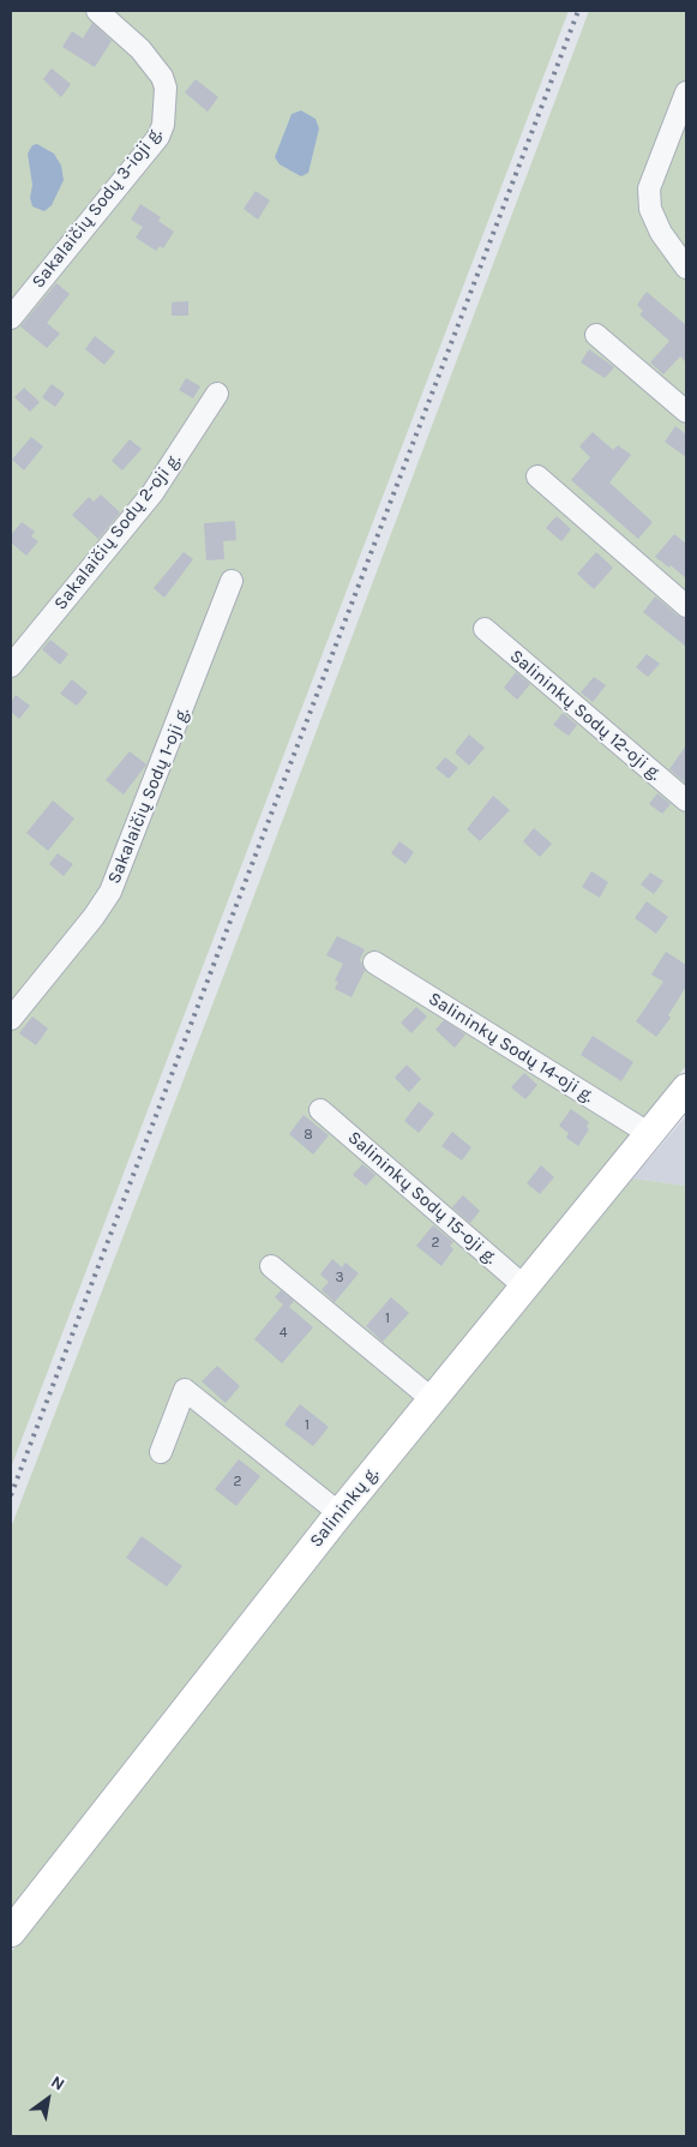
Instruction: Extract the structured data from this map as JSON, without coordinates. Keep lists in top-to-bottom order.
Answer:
{
  "streets": {
    "main road": ["Salininkų g."],
    "street": [
      "Sakalaičių Sodų 3-ioji g.",
      "Sakalaičių Sodų 2-oji g.",
      "Salininkų Sodų 12-oji g.",
      "Sakalaičių Sodų 1-oji g.",
      "Salininkų Sodų 14-oji g.",
      "Salininkų Sodų 15-oji g."
    ]
  },
  "crossings": [
    ["Salininkų Sodų 14-oji g.", "Salininkų g."],
    ["Salininkų Sodų 15-oji g.", "Salininkų g."]
  ],
  "house_numbers": [
    "8",
    "2",
    "3",
    "1",
    "4",
    "1",
    "2"
  ],
  "north": "top right"
}
